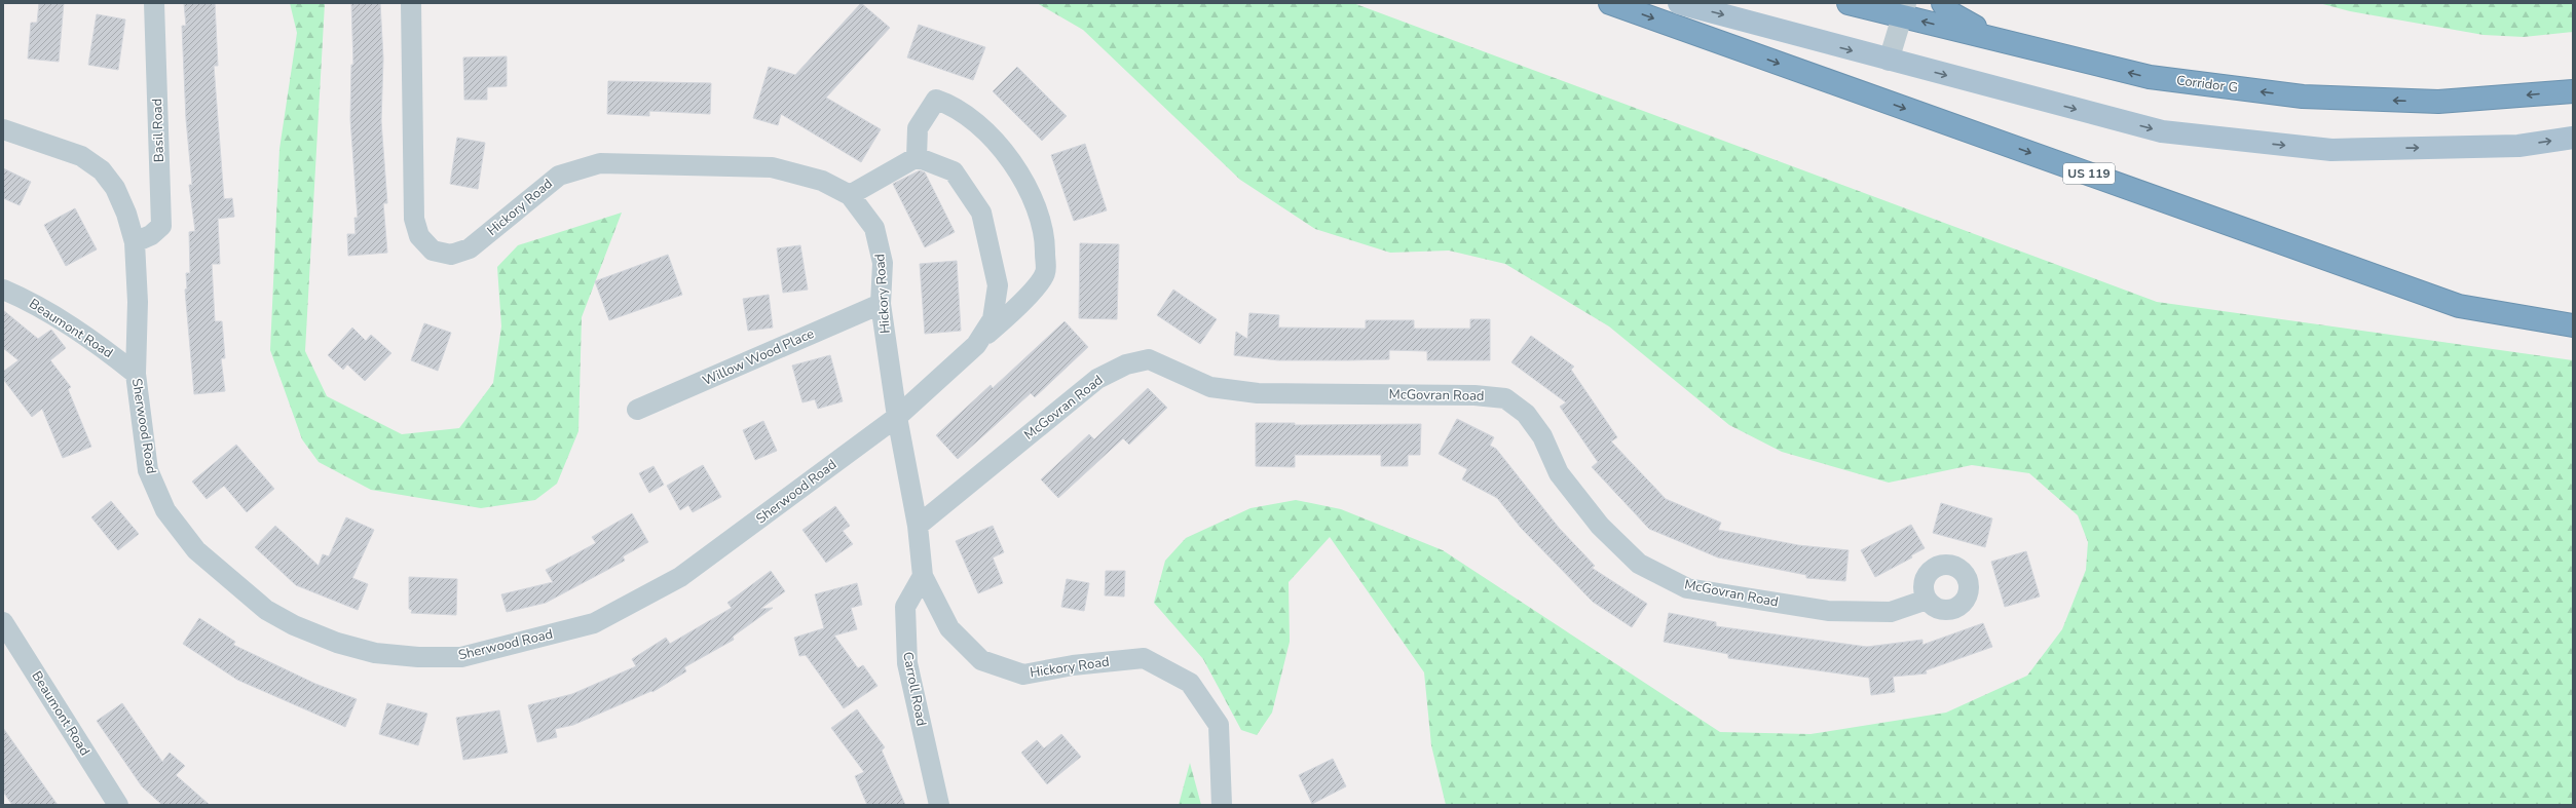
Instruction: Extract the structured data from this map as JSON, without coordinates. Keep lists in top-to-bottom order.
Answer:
{
  "streets": {
    "highway": ["Corridor G", "US 119"],
    "street": [
      "Basil Road",
      "Hickory Road",
      "Beaumont Road",
      "Willow Wood Place",
      "McGovran Road",
      "Sherwood Road",
      "Carroll Road"
    ]
  },
  "crossings": [
    ["Basil Road", "Sherwood Road"],
    ["Hickory Road", "Willow Wood Place"],
    ["Hickory Road", "McGovran Road"],
    ["Hickory Road", "Sherwood Road"],
    ["Hickory Road", "Carroll Road"],
    ["Beaumont Road", "Sherwood Road"]
  ]
}
